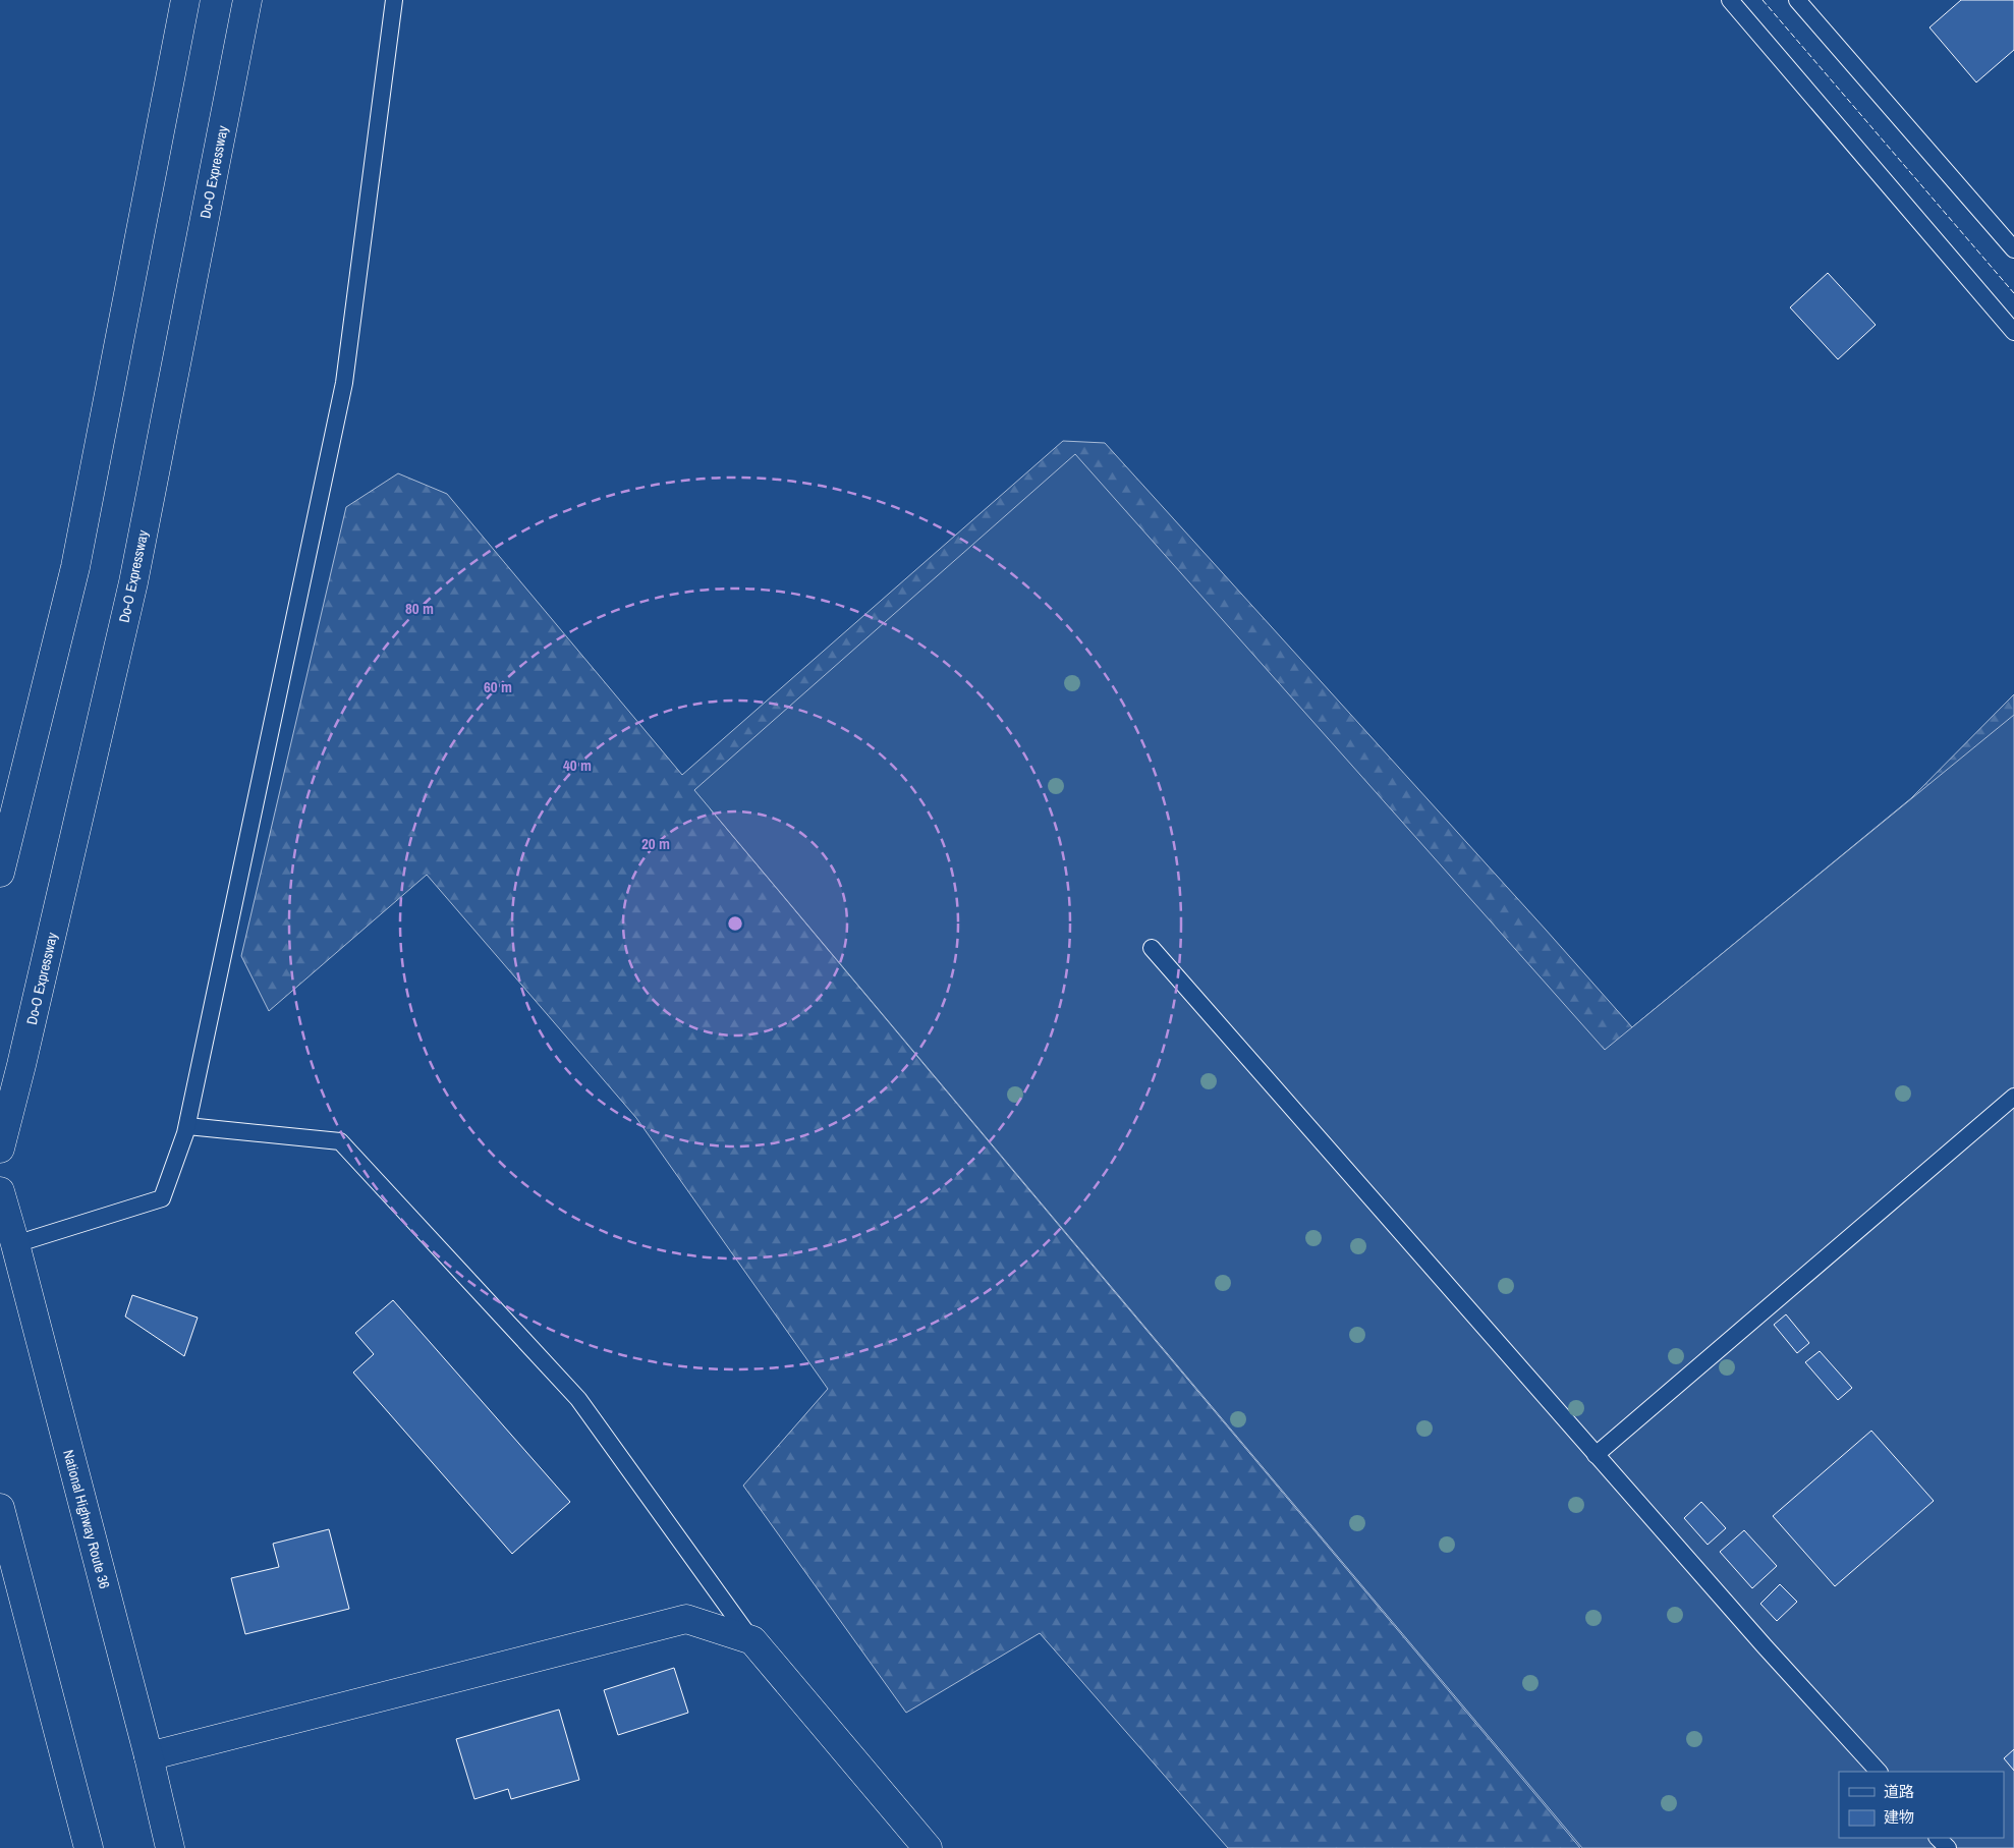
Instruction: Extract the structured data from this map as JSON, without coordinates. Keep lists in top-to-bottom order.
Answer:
{
  "streets": {
    "main road": ["Do-O Expressway", "National Highway Route 36"]
  },
  "legend": ["道路", "建物"],
  "rings": [
    "80 m",
    "60 m",
    "40 m",
    "20 m"
  ]
}
